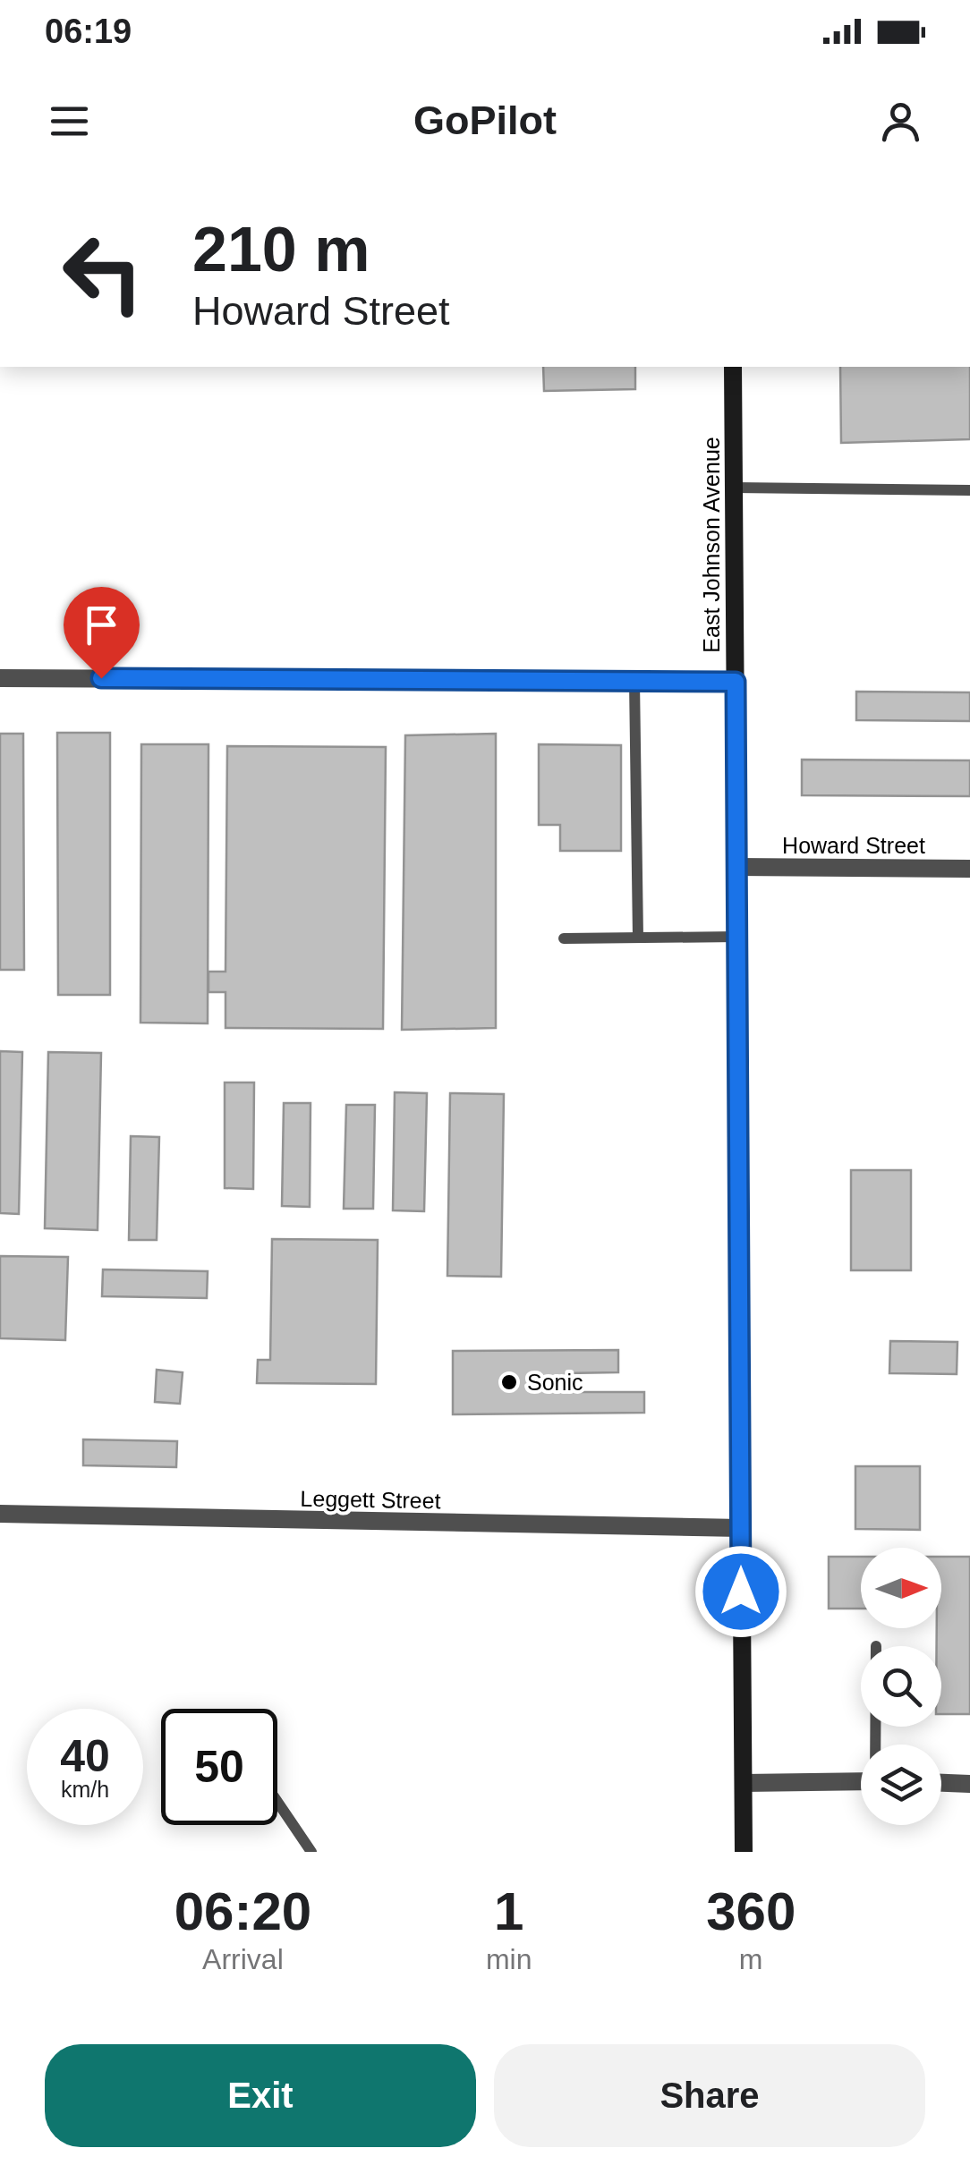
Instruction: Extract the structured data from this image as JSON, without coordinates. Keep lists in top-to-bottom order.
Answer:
{
  "streets": {
    "main road": ["East Johnson Avenue"],
    "street": ["Howard Street", "Leggett Street"]
  },
  "crossings": [
    ["East Johnson Avenue", "Howard Street"],
    ["East Johnson Avenue", "Leggett Street"]
  ],
  "places": ["Sonic"],
  "north": "right",
  "page": {
    "status": "06:19",
    "header": "GoPilot",
    "turn": ["210 m", "Howard Street"],
    "speed": "40 km/h",
    "limit": "50",
    "eta": [
      "06:20",
      "Arrival",
      "1",
      "min",
      "360",
      "m"
    ],
    "buttons": ["Exit", "Share"]
  }
}
